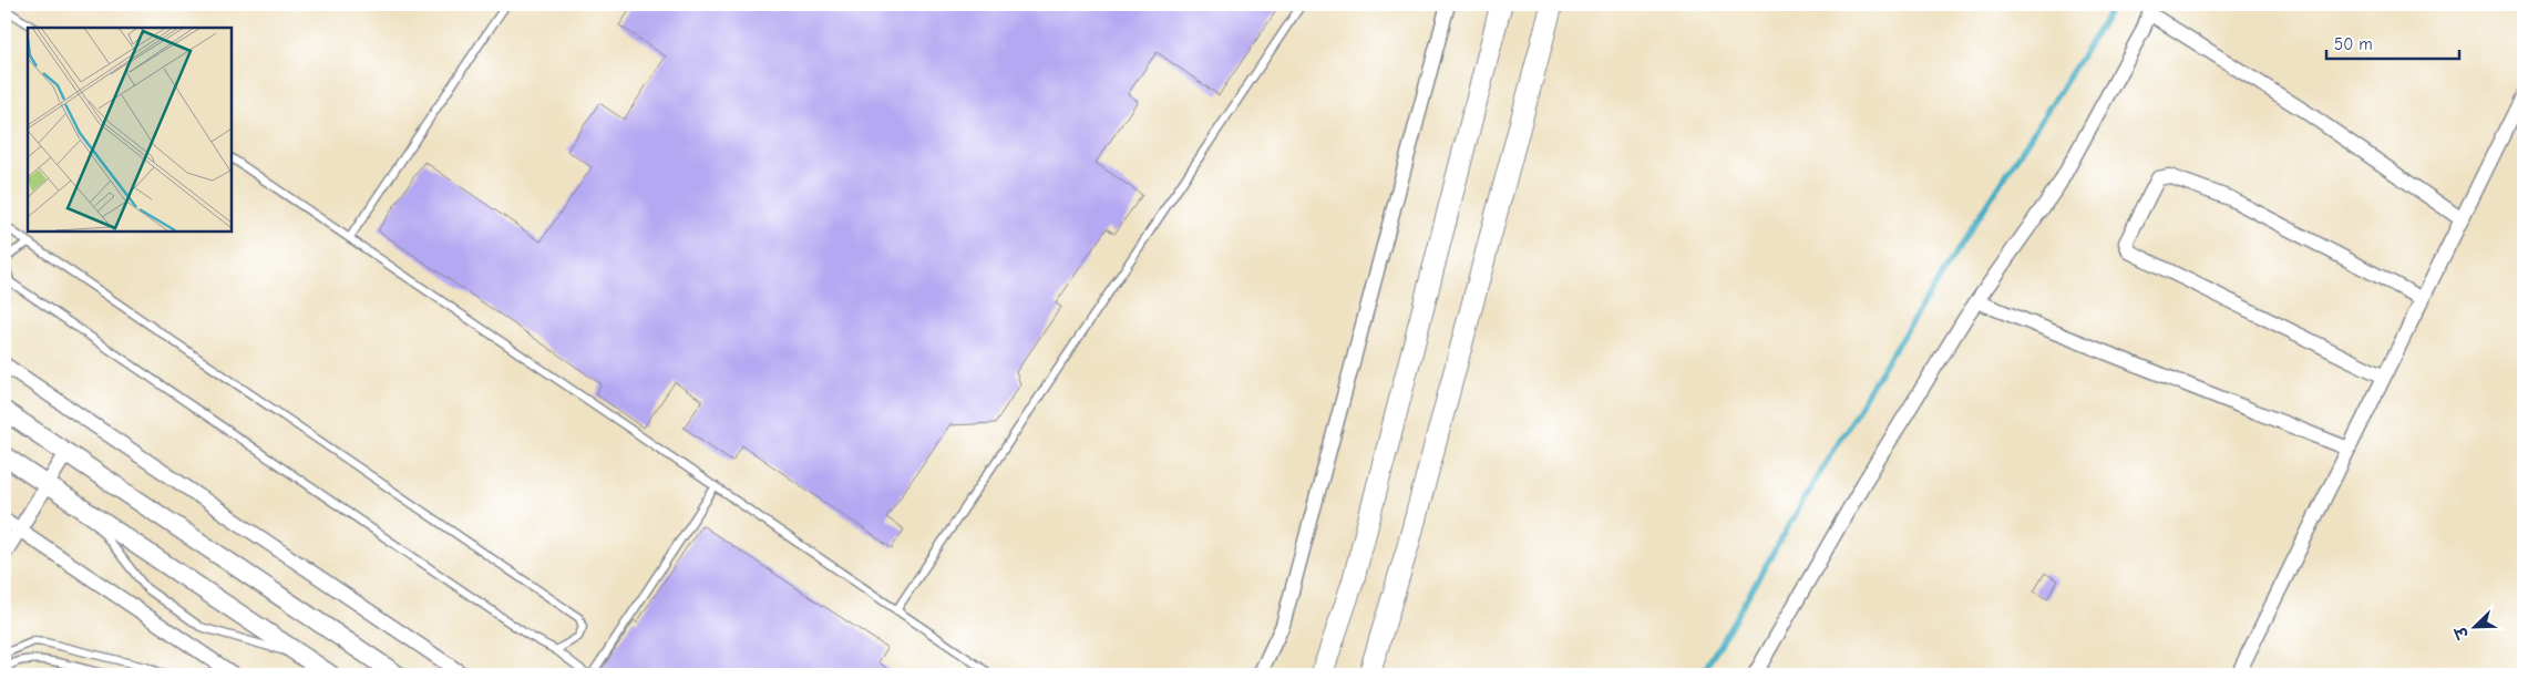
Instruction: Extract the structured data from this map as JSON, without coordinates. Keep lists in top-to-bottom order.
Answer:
{
  "scale_bar": "50 m",
  "north": "bottom left"
}
